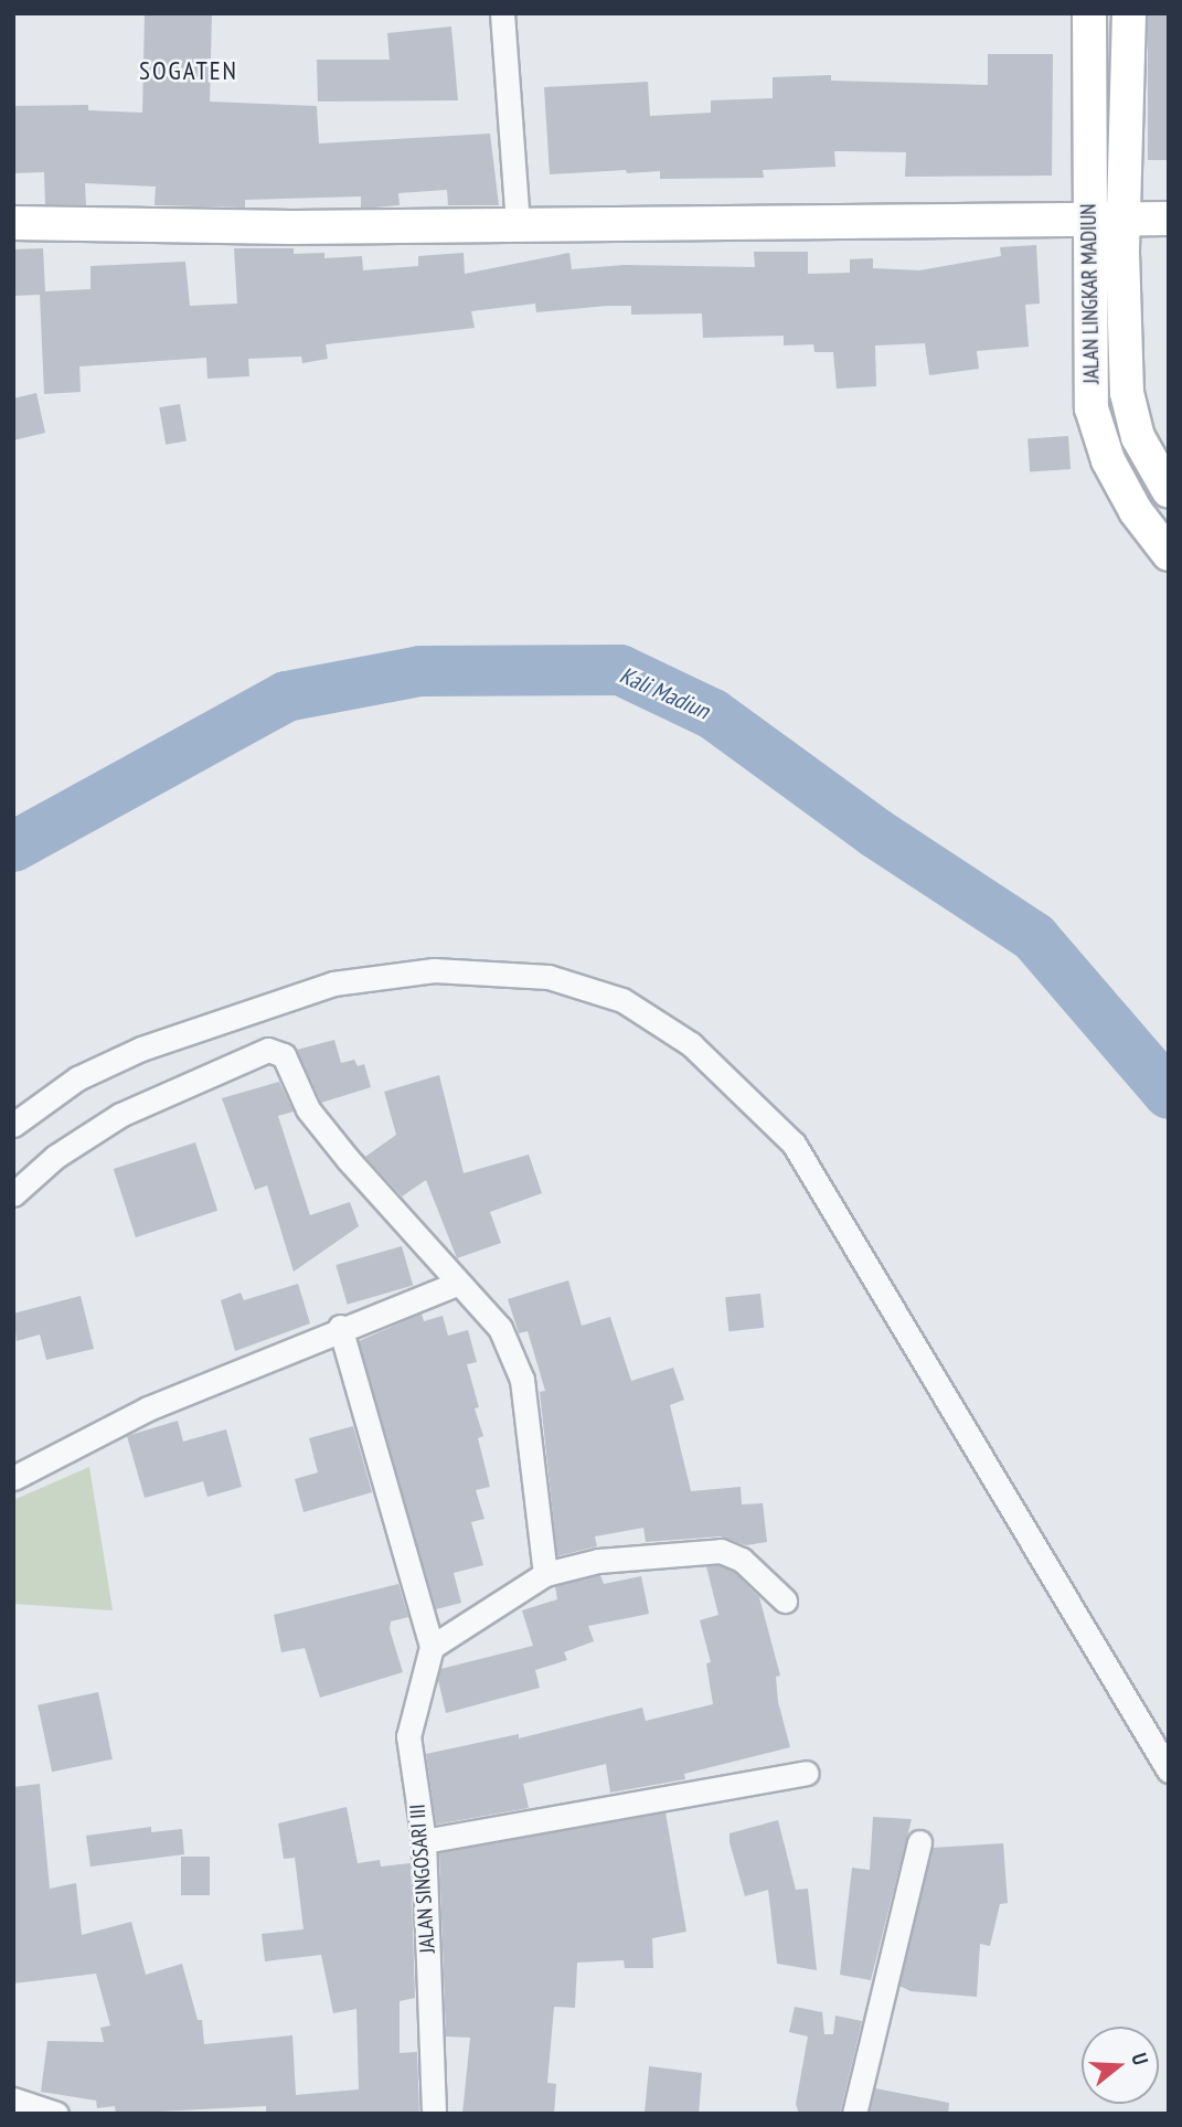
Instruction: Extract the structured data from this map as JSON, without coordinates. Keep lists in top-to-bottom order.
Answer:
{
  "streets": {
    "street": ["JALAN LINGKAR MADIUN", "JALAN SINGOSARI III"]
  },
  "districts": ["SOGATEN"],
  "water": ["Kali Madiun"],
  "north": "right"
}
